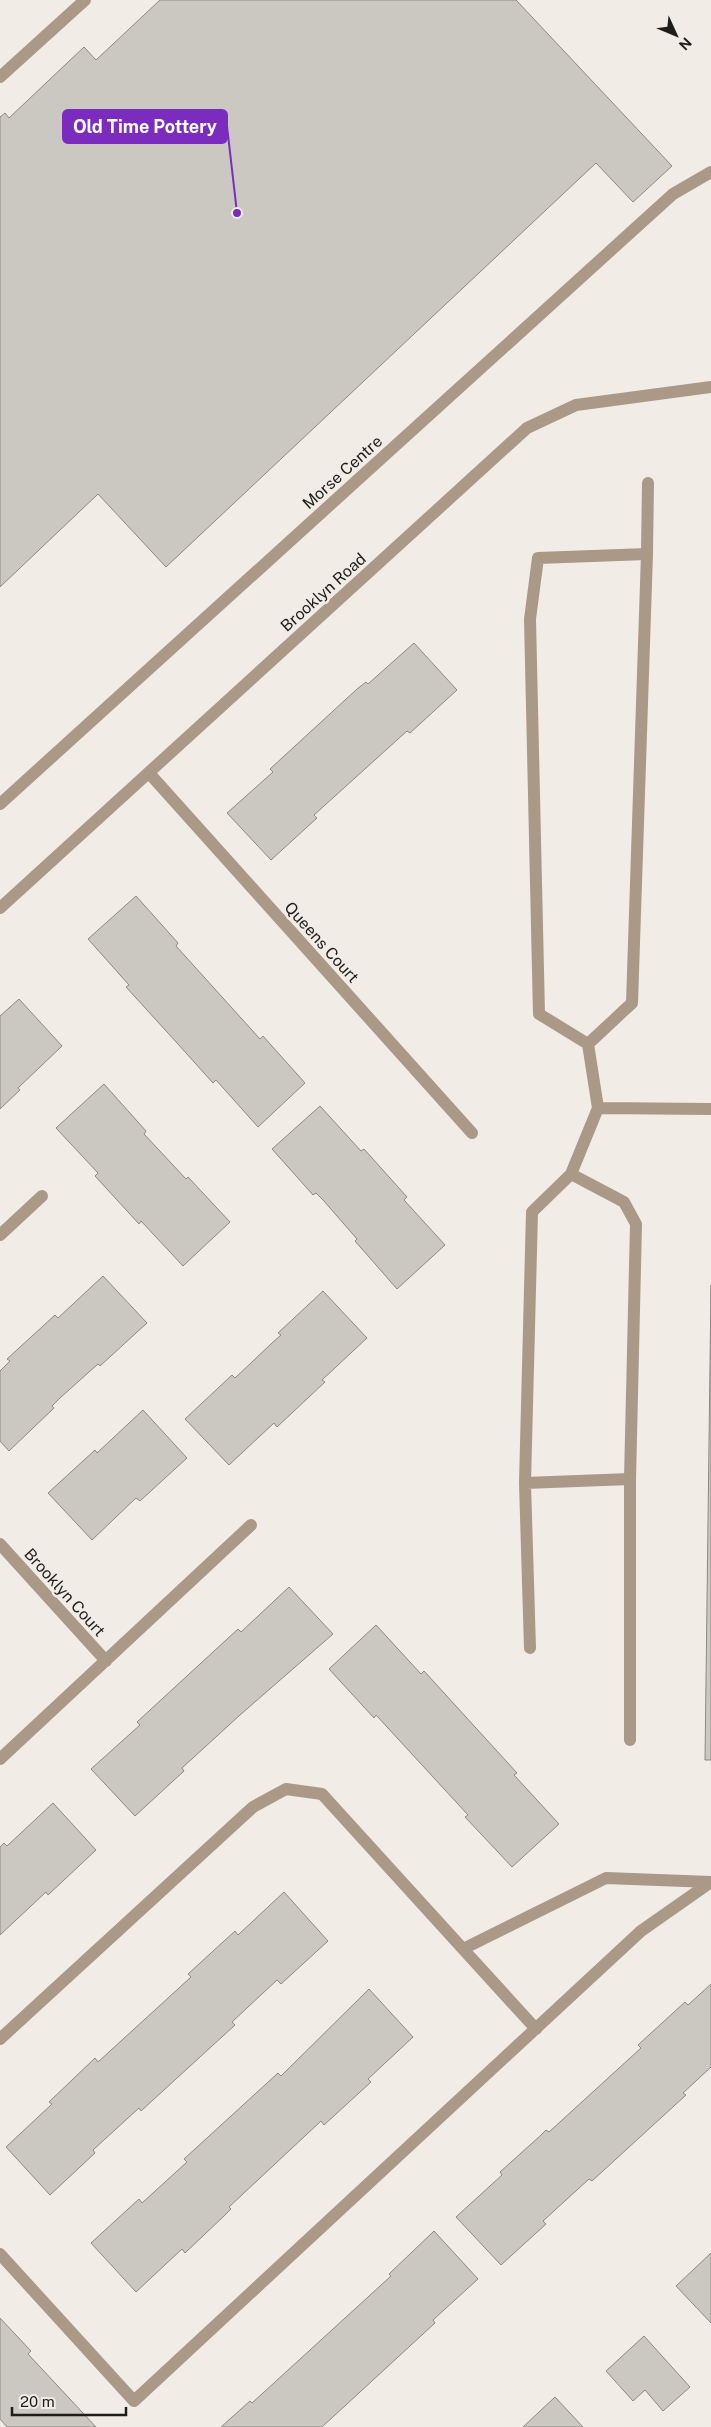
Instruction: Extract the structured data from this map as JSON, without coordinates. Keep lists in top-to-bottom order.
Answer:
{
  "streets": {
    "lane": [
      "Morse Centre",
      "Brooklyn Road",
      "Queens Court",
      "Brooklyn Court"
    ]
  },
  "crossings": [
    ["Brooklyn Road", "Queens Court"]
  ],
  "places": ["Old Time Pottery"],
  "scale_bar": "20 m",
  "north": "bottom right"
}
